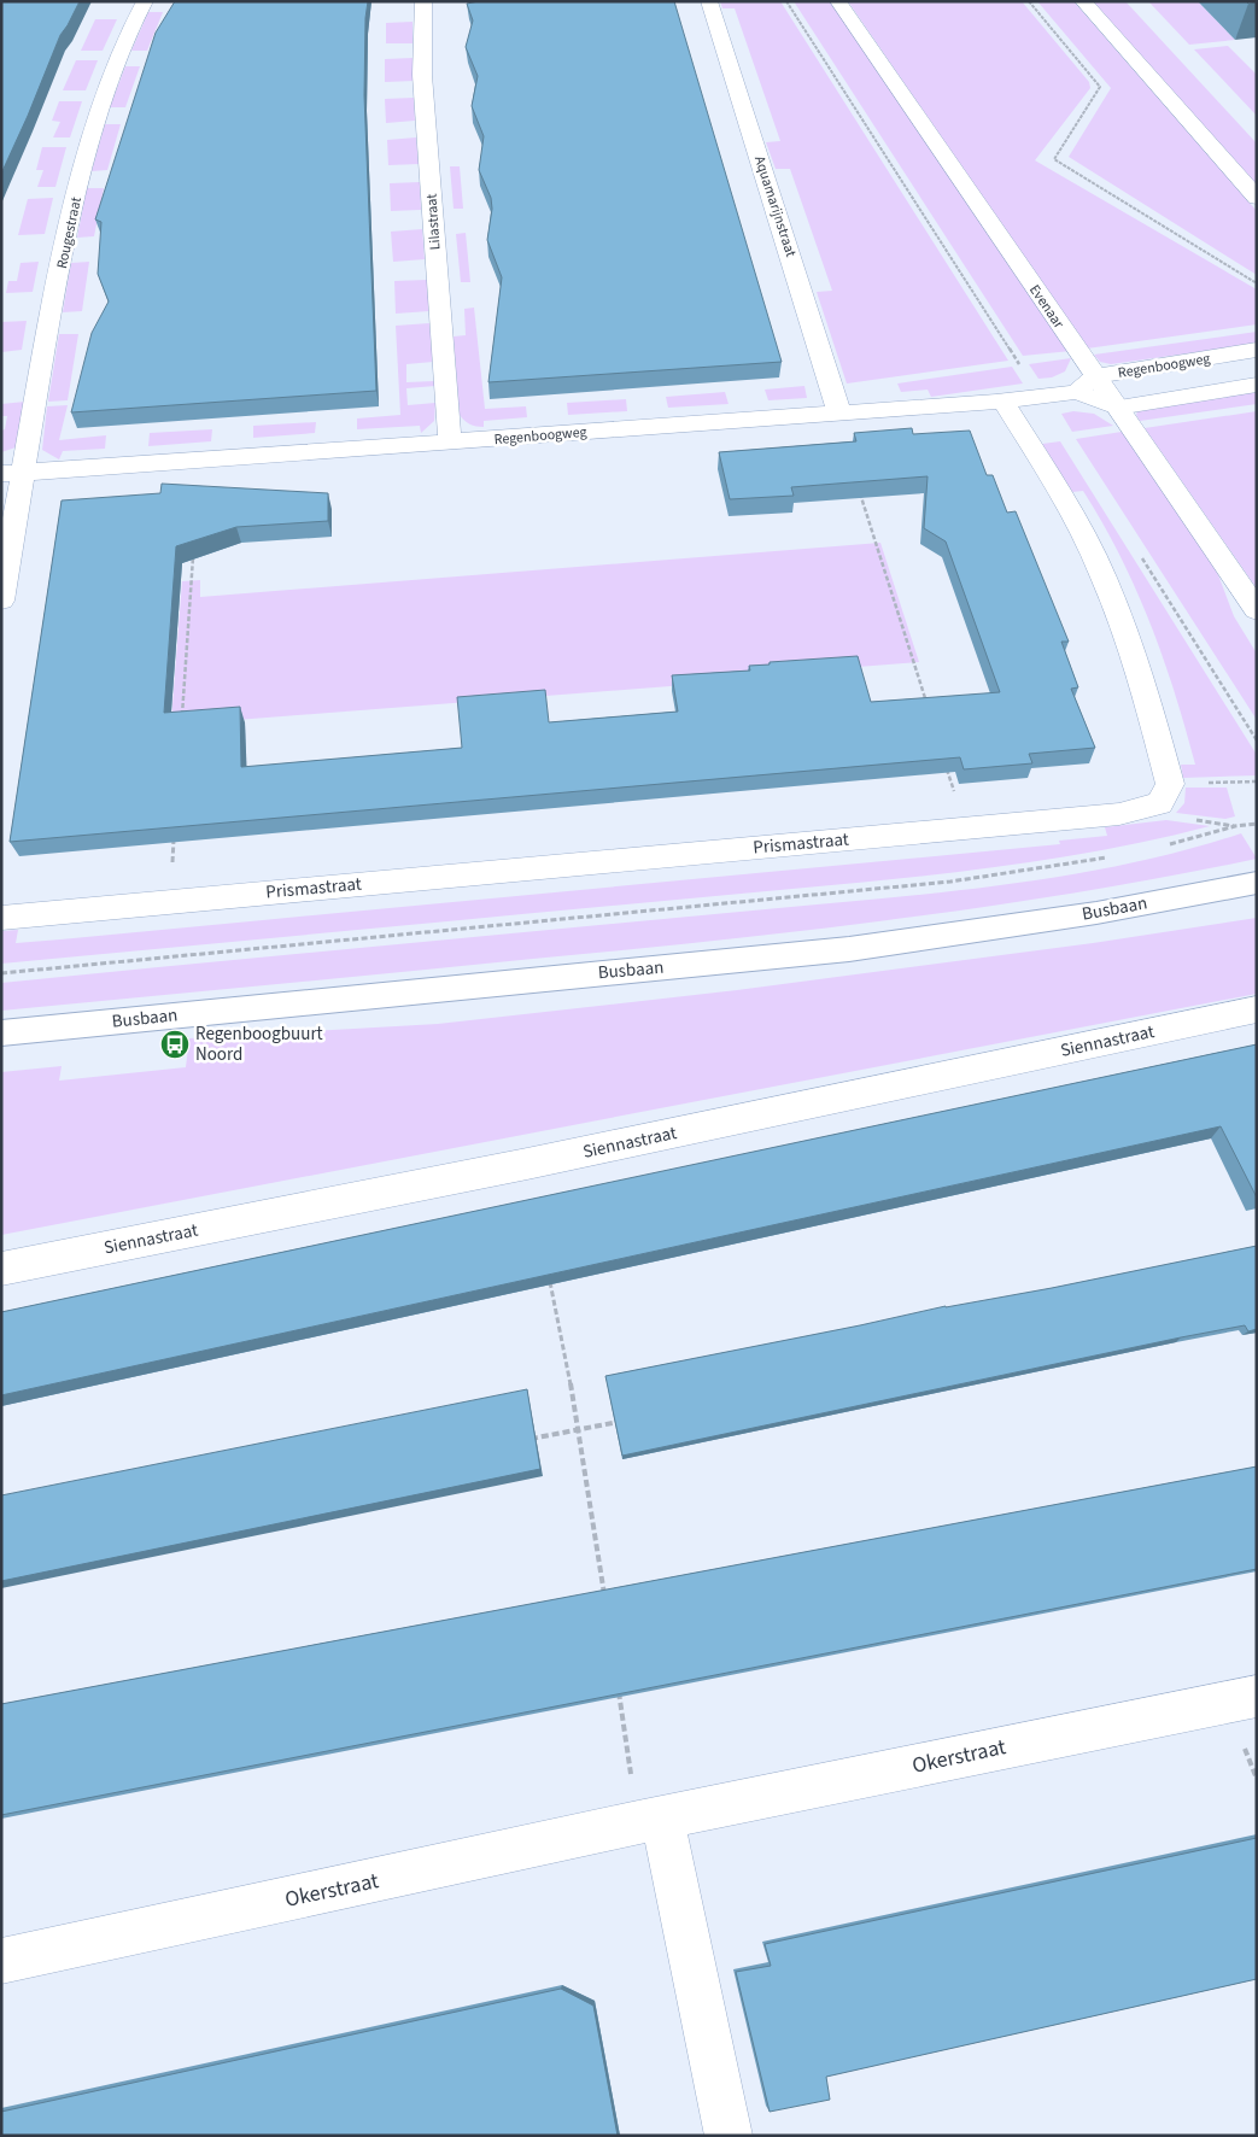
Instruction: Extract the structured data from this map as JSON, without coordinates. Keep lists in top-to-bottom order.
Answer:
{
  "streets": {
    "street": [
      "Aquamarijnstraat",
      "Lilastraat",
      "Rougestraat",
      "Evenaar",
      "Regenboogweg",
      "Prismastraat",
      "Siennastraat",
      "Okerstraat"
    ],
    "lane": ["Busbaan"]
  },
  "crossings": [
    ["Aquamarijnstraat", "Regenboogweg"],
    ["Lilastraat", "Regenboogweg"],
    ["Rougestraat", "Regenboogweg"],
    ["Evenaar", "Regenboogweg"],
    ["Regenboogweg", "Prismastraat"]
  ],
  "places": {
    "bus stop": ["Regenboogbuurt Noord"]
  }
}
